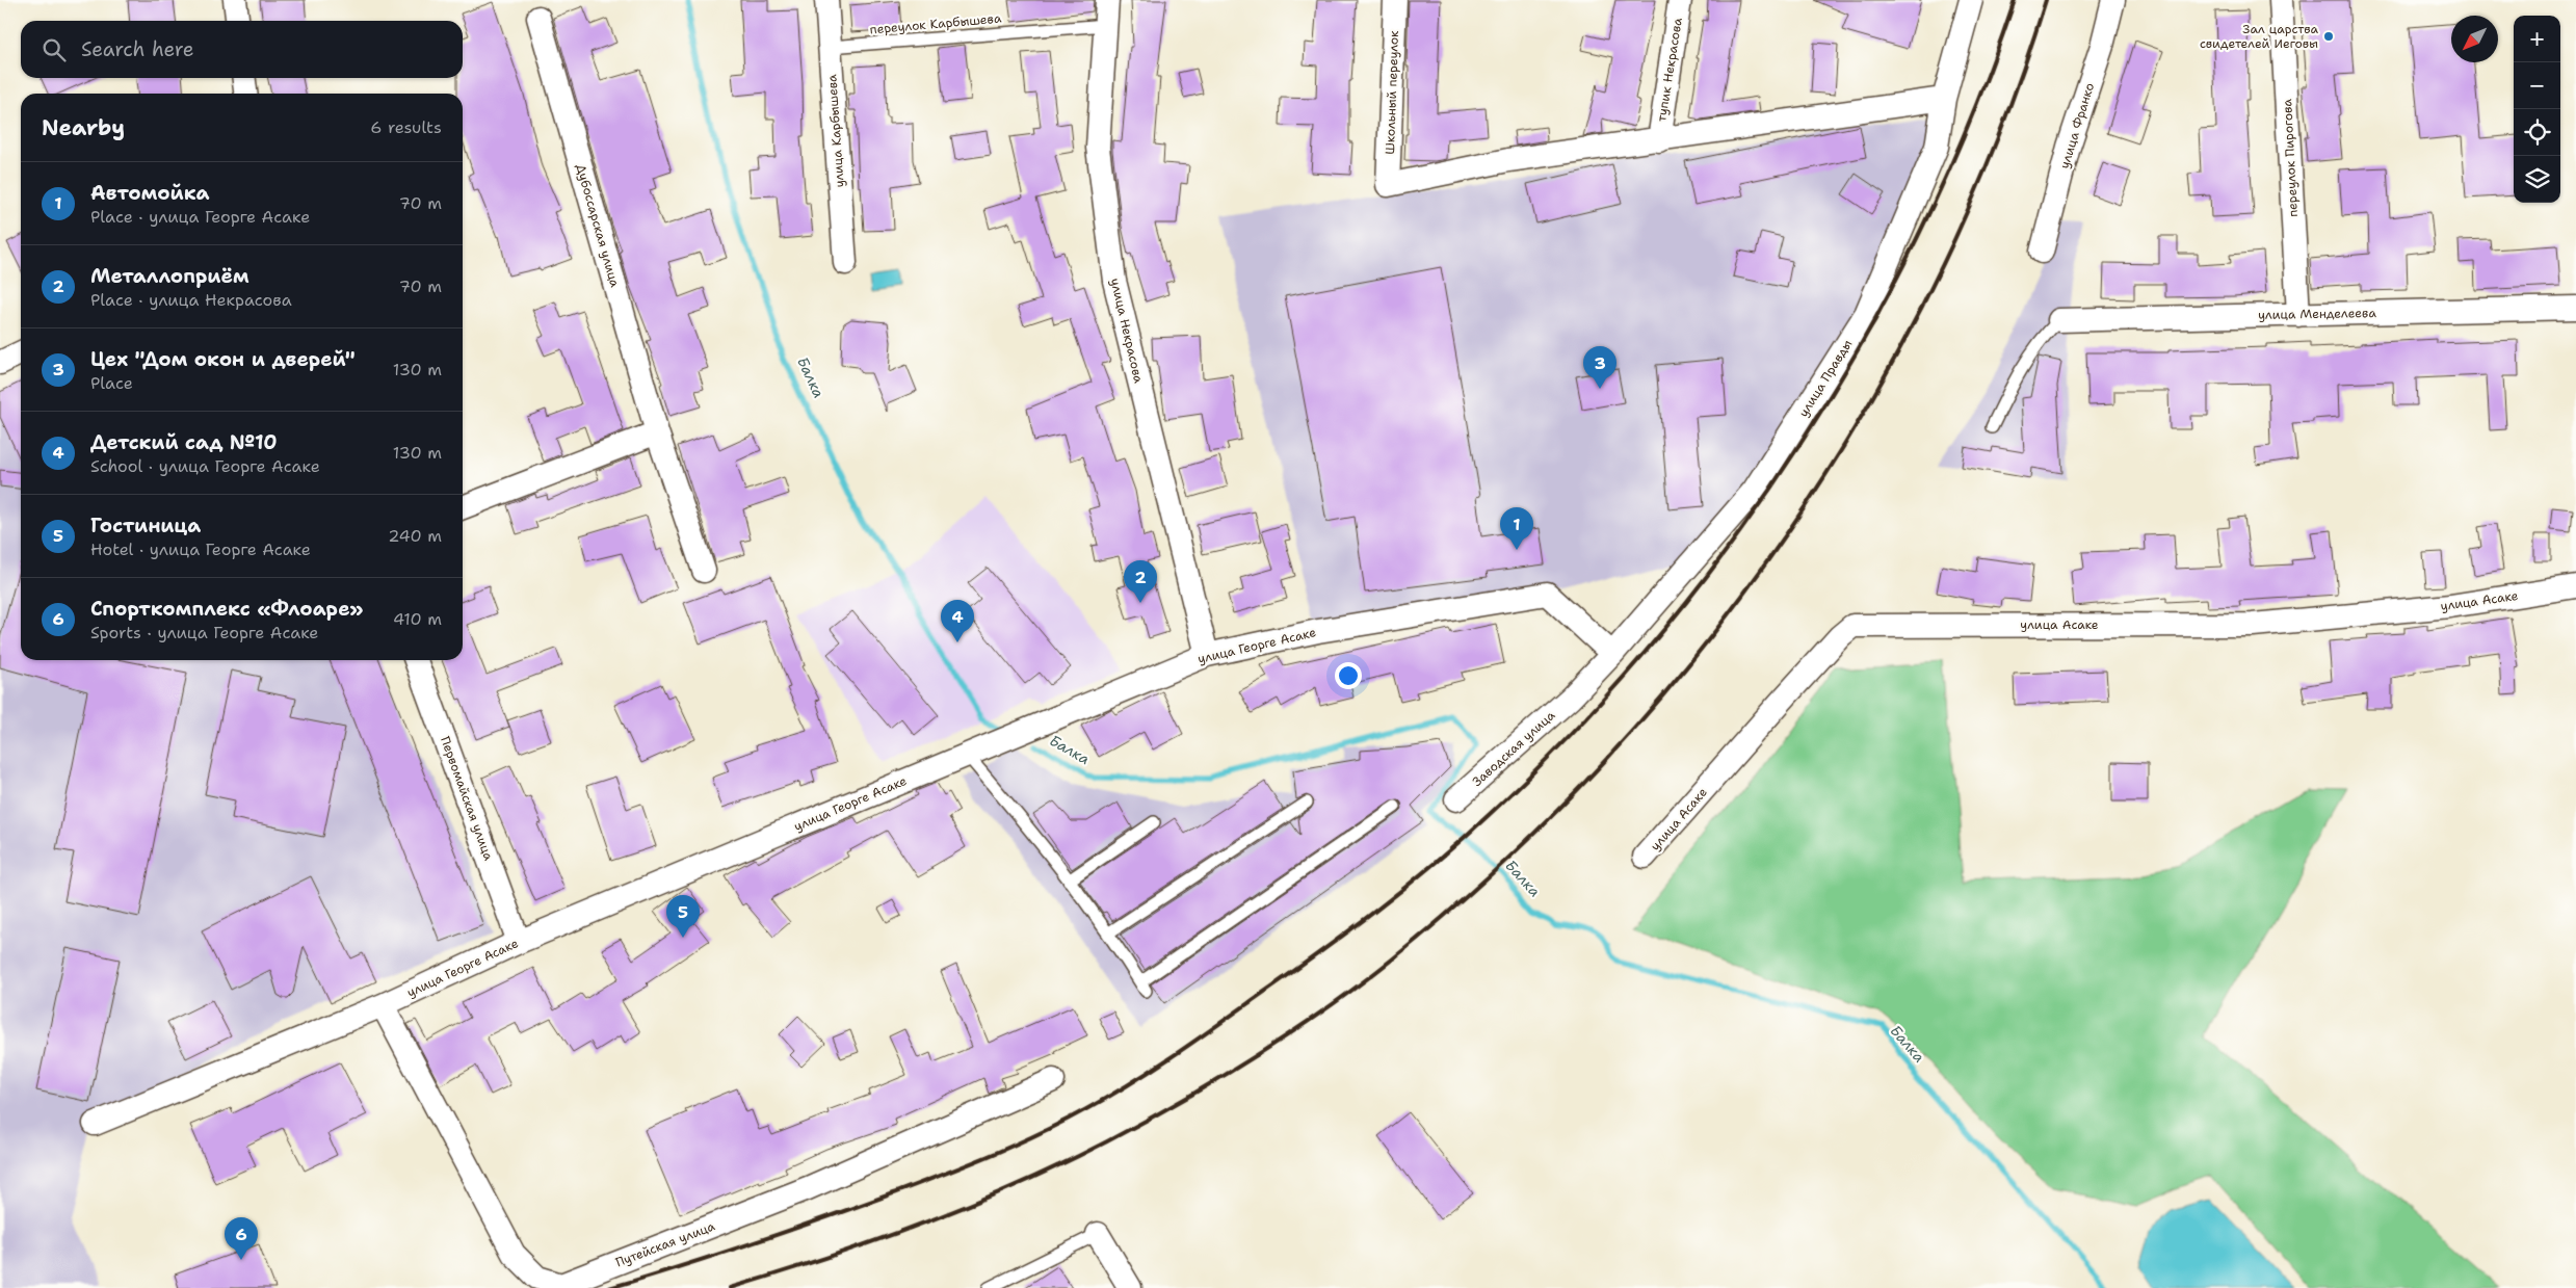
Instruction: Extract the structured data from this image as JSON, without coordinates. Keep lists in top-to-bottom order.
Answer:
{
  "streets": {
    "street": [
      "тупик Некрасова",
      "Школьный переулок",
      "улица Франко",
      "улица Карбышева",
      "переулок Пирогова",
      "Дубоссарская улица",
      "улица Менделеева",
      "улица Некрасова",
      "улица Правды",
      "улица Асаке",
      "улица Георге Асаке",
      "Заводская улица",
      "Первомайская улица",
      "Путейская улица"
    ],
    "lane": ["переулок Карбышева"]
  },
  "crossings": [
    ["переулок Карбышева", "улица Карбышева"],
    ["переулок Карбышева", "улица Некрасова"],
    ["тупик Некрасова", "Школьный переулок"],
    ["переулок Пирогова", "улица Менделеева"],
    ["улица Некрасова", "улица Георге Асаке"],
    ["улица Правды", "улица Георге Асаке"],
    ["улица Правды", "Заводская улица"],
    ["улица Георге Асаке", "Первомайская улица"],
    ["улица Георге Асаке", "Путейская улица"]
  ],
  "water": ["Балка"],
  "places": ["Зал царства свидетелей Иеговы"],
  "north": "bottom left",
  "page": {
    "map_buttons": ["+", "−"],
    "search": "Search here",
    "heading": ["Nearby", "6 results"],
    "list": [
      {
        "mark": "1",
        "name": "Автомойка",
        "note": "Place · улица Георге Асаке",
        "value": "70 m"
      },
      {
        "mark": "2",
        "name": "Металлоприём",
        "note": "Place · улица Некрасова",
        "value": "70 m"
      },
      {
        "mark": "3",
        "name": "Цех \"Дом окон и дверей\"",
        "note": "Place",
        "value": "130 m"
      },
      {
        "mark": "4",
        "name": "Детский сад №10",
        "note": "School · улица Георге Асаке",
        "value": "130 m"
      },
      {
        "mark": "5",
        "name": "Гостиница",
        "note": "Hotel · улица Георге Асаке",
        "value": "240 m"
      },
      {
        "mark": "6",
        "name": "Спорткомплекс «Флоаре»",
        "note": "Sports · улица Георге Асаке",
        "value": "410 m"
      }
    ],
    "pins": [
      "3",
      "1",
      "2",
      "4",
      "5",
      "6"
    ]
  }
}
